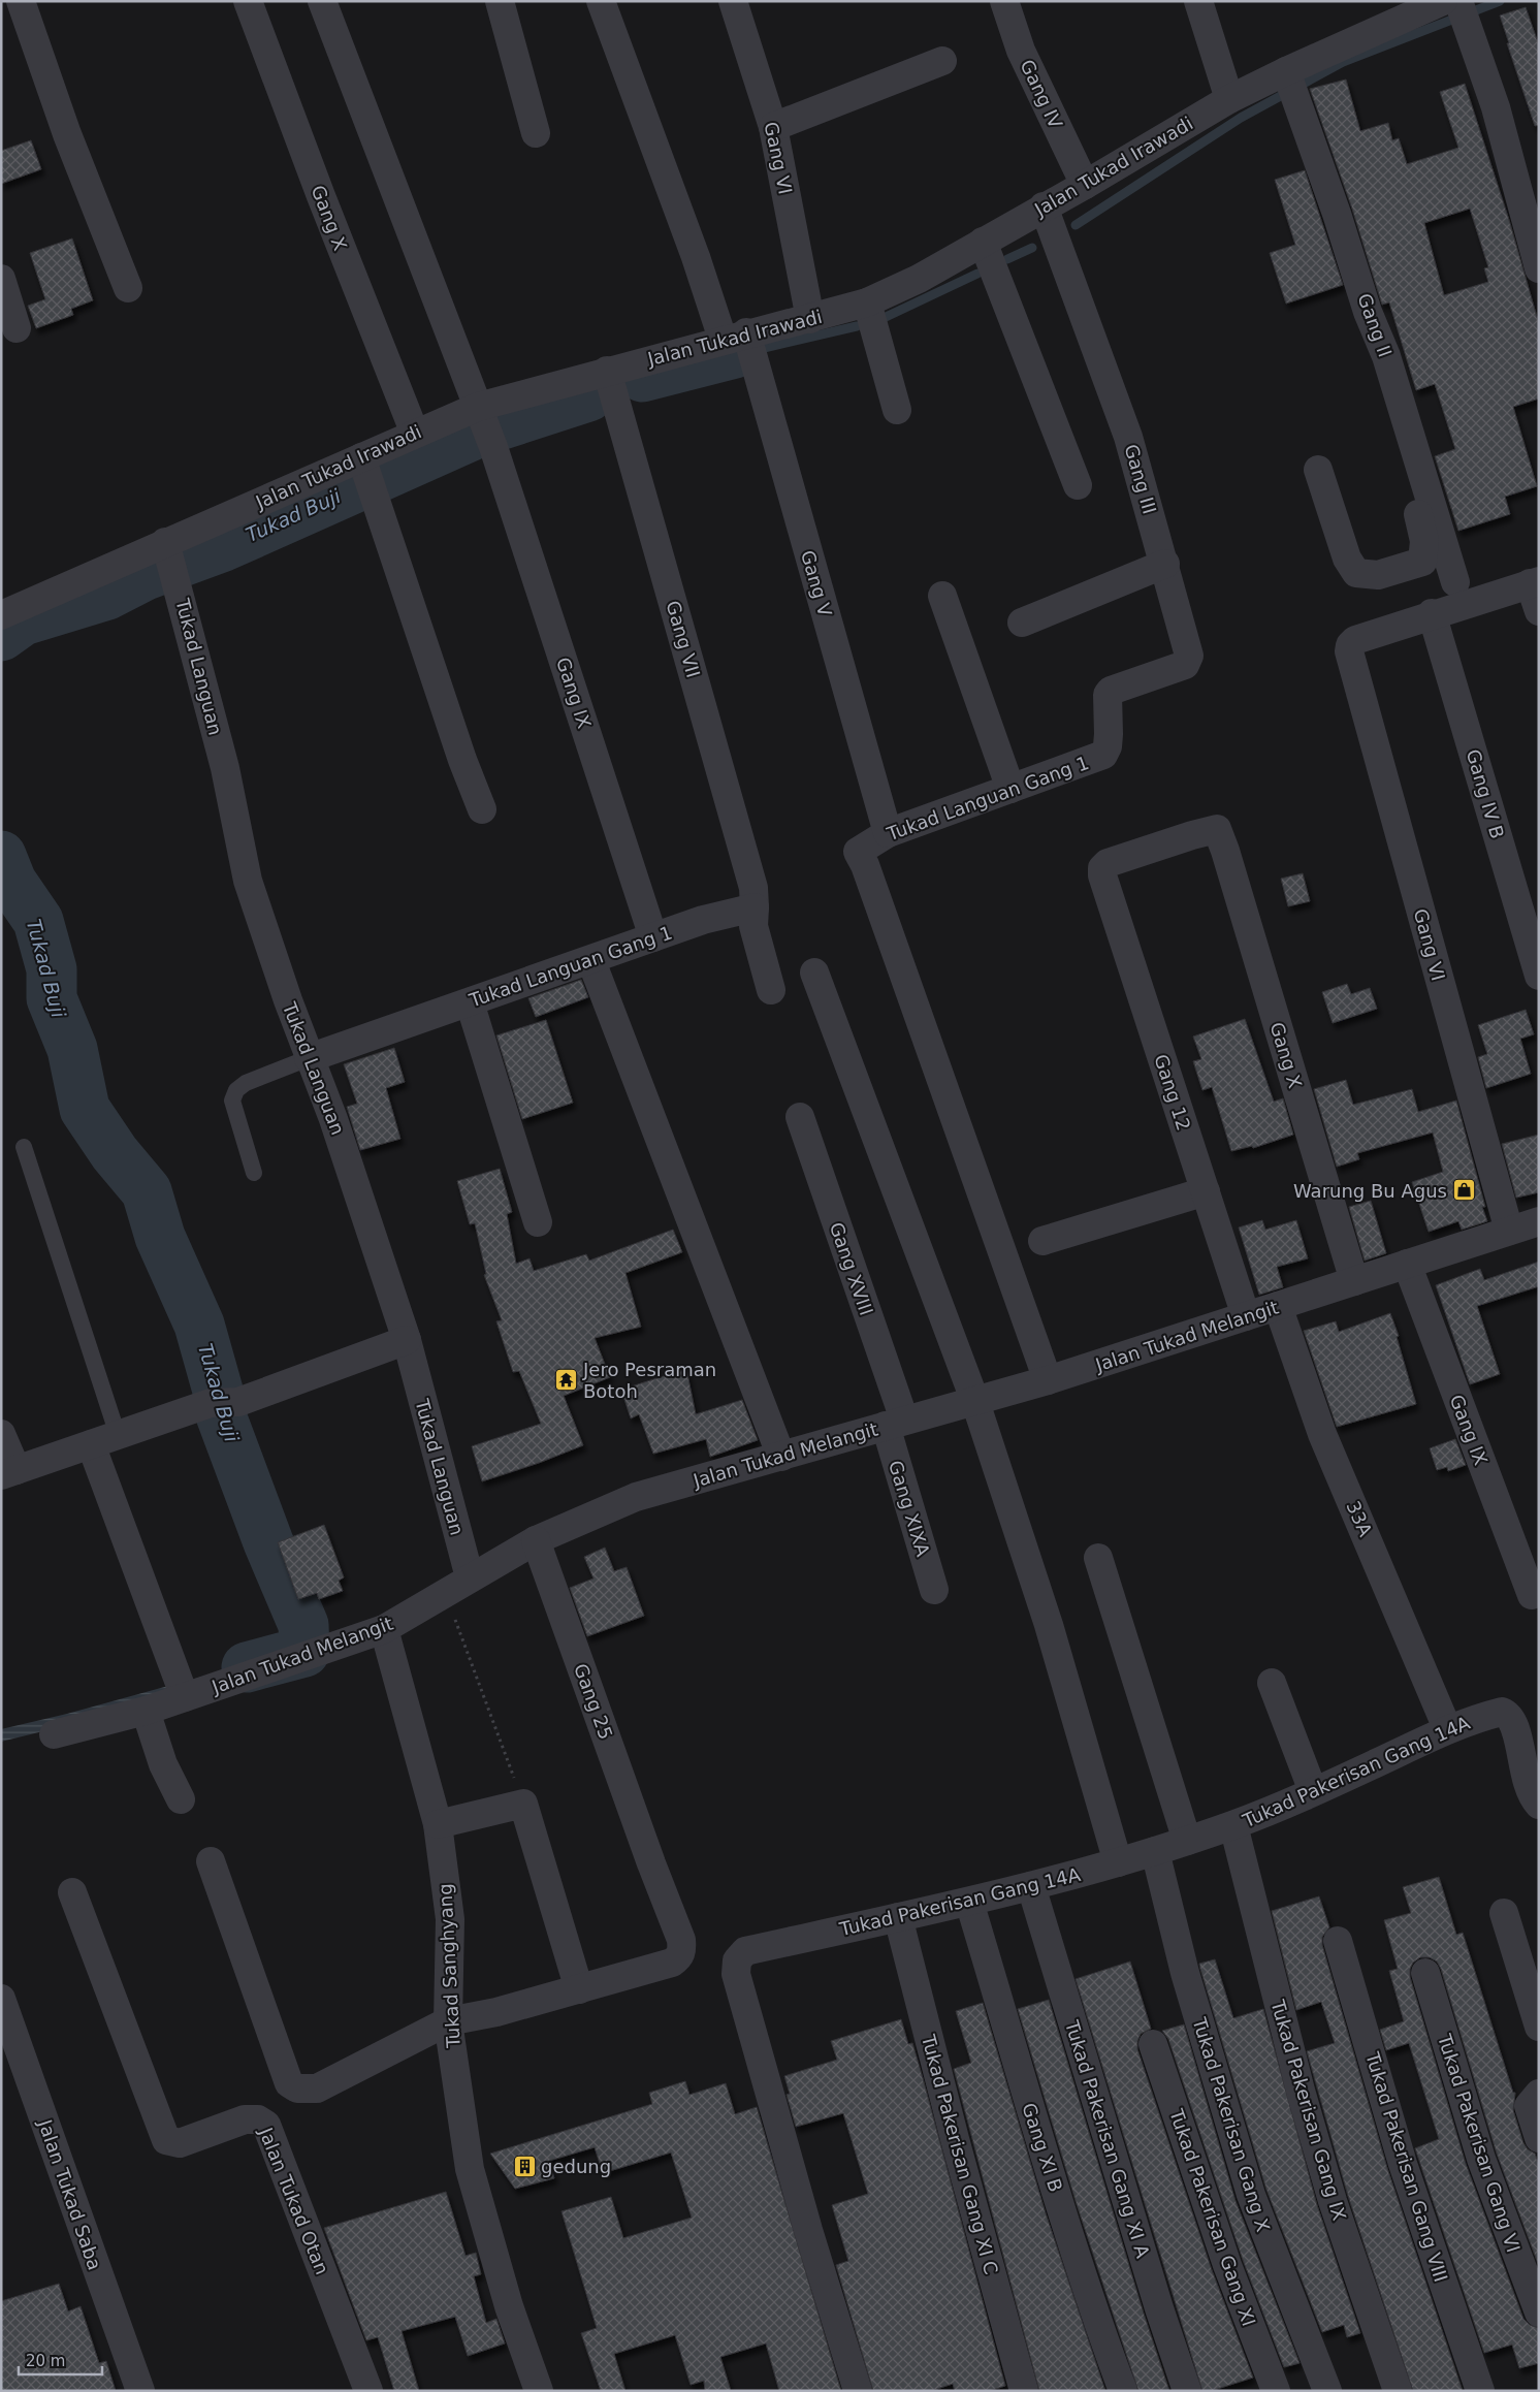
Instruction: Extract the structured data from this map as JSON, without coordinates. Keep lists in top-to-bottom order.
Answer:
{
  "streets": {
    "street": [
      "Gang IV",
      "Gang VI",
      "Jalan Tukad Irawadi",
      "Gang X",
      "Gang II",
      "Gang III",
      "Gang V",
      "Gang VII",
      "Tukad Languan",
      "Gang IX",
      "Gang IV B",
      "Tukad Languan Gang 1",
      "Gang 12",
      "Gang XVIII",
      "Jalan Tukad Melangit",
      "Gang XIXA",
      "33A",
      "Gang 25",
      "Tukad Pakerisan Gang 14A",
      "Tukad Sanghyang",
      "Tukad Pakerisan Gang IX",
      "Tukad Pakerisan Gang X",
      "Tukad Pakerisan Gang XI A",
      "Tukad Pakerisan Gang VI",
      "Gang XI B",
      "Tukad Pakerisan Gang XI C",
      "Tukad Pakerisan Gang VIII",
      "Jalan Tukad Saba",
      "Jalan Tukad Otan",
      "Tukad Pakerisan Gang XI"
    ]
  },
  "crossings": [
    ["Gang IV", "Jalan Tukad Irawadi"],
    ["Gang VI", "Jalan Tukad Irawadi"],
    ["Gang VI", "Gang IV B"],
    ["Gang VI", "Jalan Tukad Melangit"],
    ["Jalan Tukad Irawadi", "Gang X"],
    ["Jalan Tukad Irawadi", "Gang II"],
    ["Jalan Tukad Irawadi", "Gang III"],
    ["Jalan Tukad Irawadi", "Gang V"],
    ["Jalan Tukad Irawadi", "Gang VII"],
    ["Jalan Tukad Irawadi", "Tukad Languan"],
    ["Jalan Tukad Irawadi", "Gang IX"],
    ["Gang X", "Gang 12"],
    ["Gang X", "Jalan Tukad Melangit"],
    ["Gang III", "Tukad Languan Gang 1"],
    ["Gang V", "Tukad Languan Gang 1"],
    ["Gang VII", "Tukad Languan Gang 1"],
    ["Tukad Languan", "Tukad Languan Gang 1"],
    ["Tukad Languan", "Jalan Tukad Melangit"],
    ["Gang IX", "Tukad Languan Gang 1"],
    ["Gang IX", "Jalan Tukad Melangit"],
    ["Tukad Languan Gang 1", "Jalan Tukad Melangit"],
    ["Gang 12", "Jalan Tukad Melangit"],
    ["Gang XVIII", "Jalan Tukad Melangit"],
    ["Gang XVIII", "Gang XIXA"],
    ["Jalan Tukad Melangit", "Gang XIXA"],
    ["Jalan Tukad Melangit", "33A"],
    ["Jalan Tukad Melangit", "Gang 25"],
    ["Jalan Tukad Melangit", "Tukad Sanghyang"],
    ["33A", "Tukad Pakerisan Gang 14A"],
    ["Tukad Pakerisan Gang 14A", "Tukad Pakerisan Gang IX"],
    ["Tukad Pakerisan Gang 14A", "Tukad Pakerisan Gang X"],
    ["Tukad Pakerisan Gang 14A", "Tukad Pakerisan Gang XI A"],
    ["Tukad Pakerisan Gang 14A", "Gang XI B"],
    ["Tukad Pakerisan Gang 14A", "Tukad Pakerisan Gang XI C"]
  ],
  "water": ["Tukad Buji"],
  "places": {
    "shop": ["Warung Bu Agus"],
    "temple": ["Jero Pesraman Botoh"],
    "building": ["gedung"]
  },
  "scale_bar": "20 m"
}
